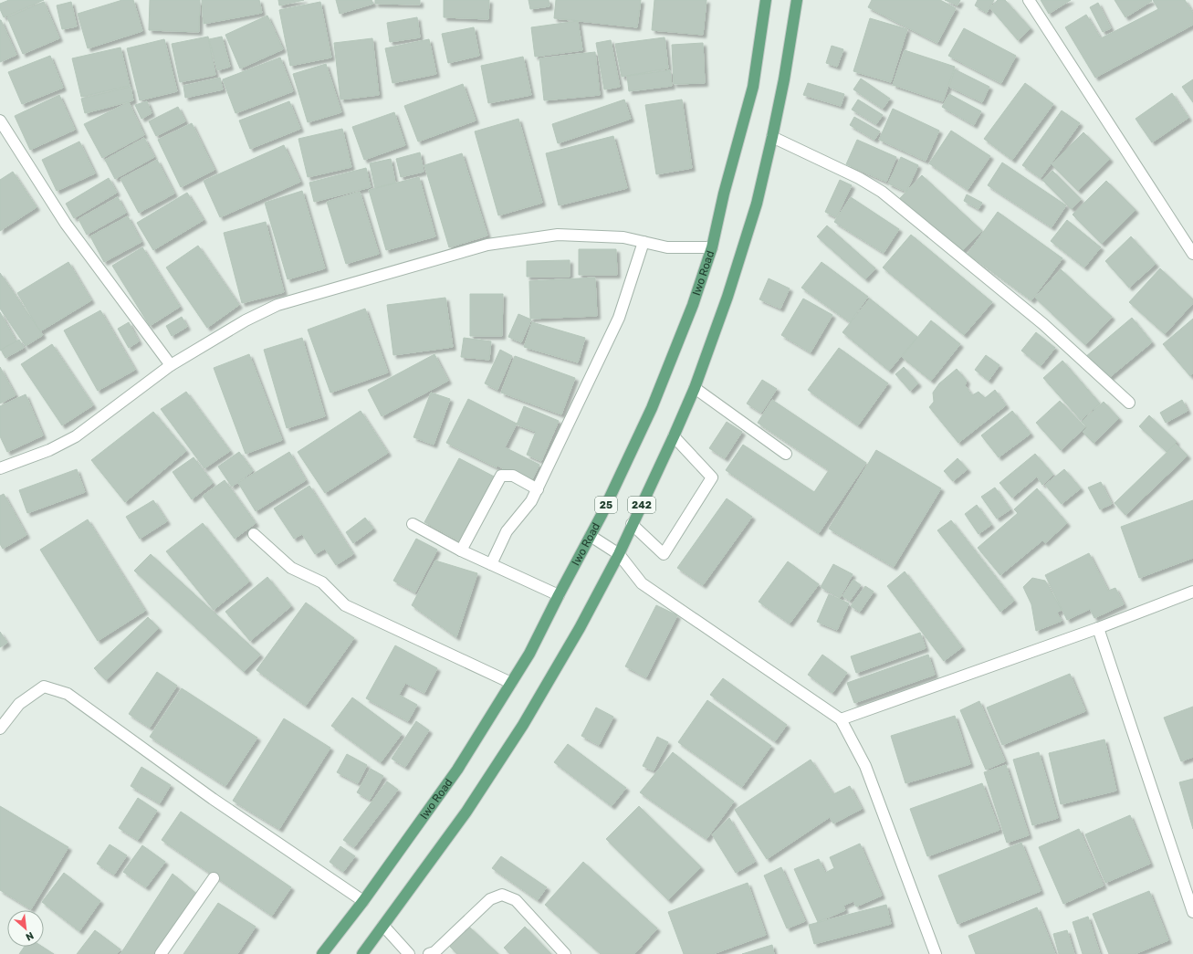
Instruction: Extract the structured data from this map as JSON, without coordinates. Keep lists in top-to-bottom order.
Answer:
{
  "streets": {
    "main road": ["Iwo Road", "25", "242"]
  },
  "north": "bottom right"
}
